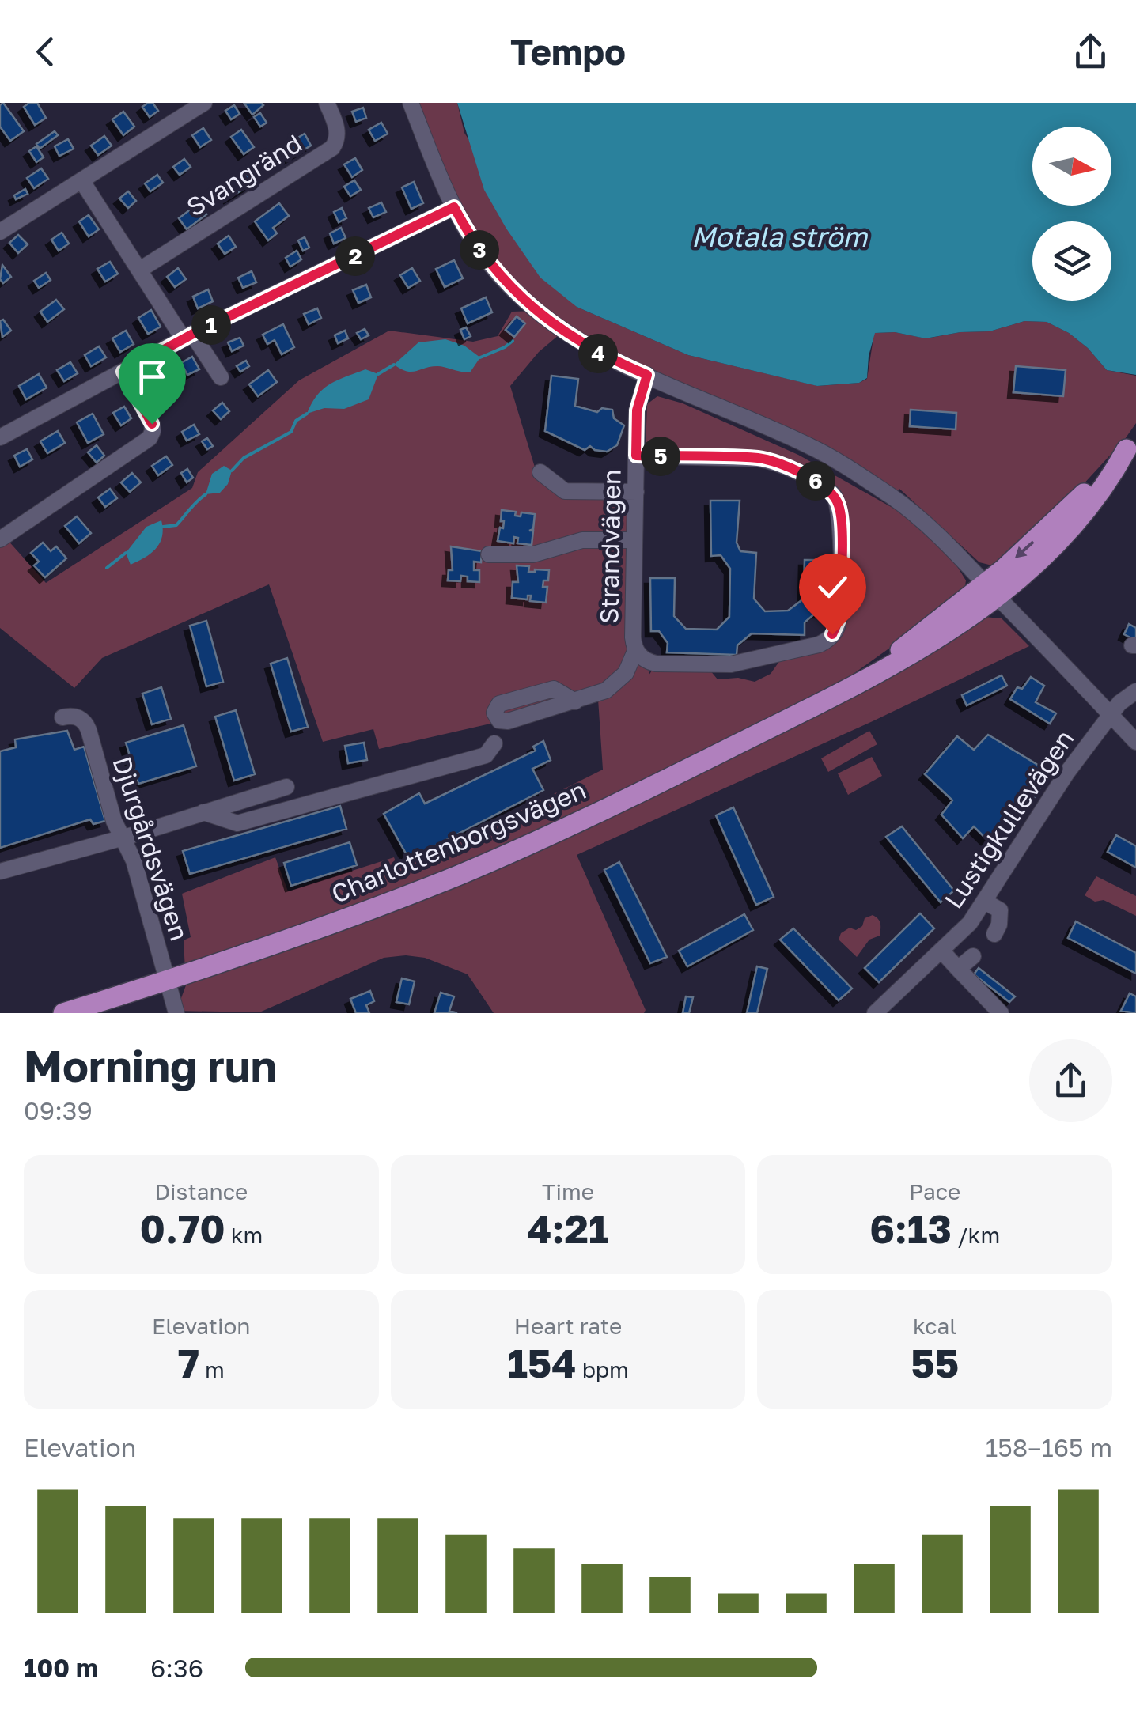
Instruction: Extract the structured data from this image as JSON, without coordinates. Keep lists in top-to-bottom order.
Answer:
{
  "streets": {
    "main road": ["Charlottenborgsvägen"],
    "street": [
      "Svangränd",
      "Strandvägen",
      "Lustigkullevägen",
      "Djurgårdsvägen"
    ]
  },
  "crossings": [
    ["Charlottenborgsvägen", "Djurgårdsvägen"]
  ],
  "water": ["Motala ström"],
  "north": "right",
  "page": {
    "header": "Tempo",
    "pins": [
      "3",
      "2",
      "1",
      "4",
      "5",
      "6"
    ],
    "heading": ["Morning run", "09:39"],
    "stats": [
      ["Distance", "0.70 km"],
      ["Time", "4:21"],
      ["Pace", "6:13 /km"],
      ["Elevation", "7 m"],
      ["Heart rate", "154 bpm"],
      ["kcal", "55"]
    ],
    "chart": ["Elevation", "158–165 m"],
    "list": [
      {
        "name": "100 m",
        "note": "6:36"
      }
    ]
  }
}
